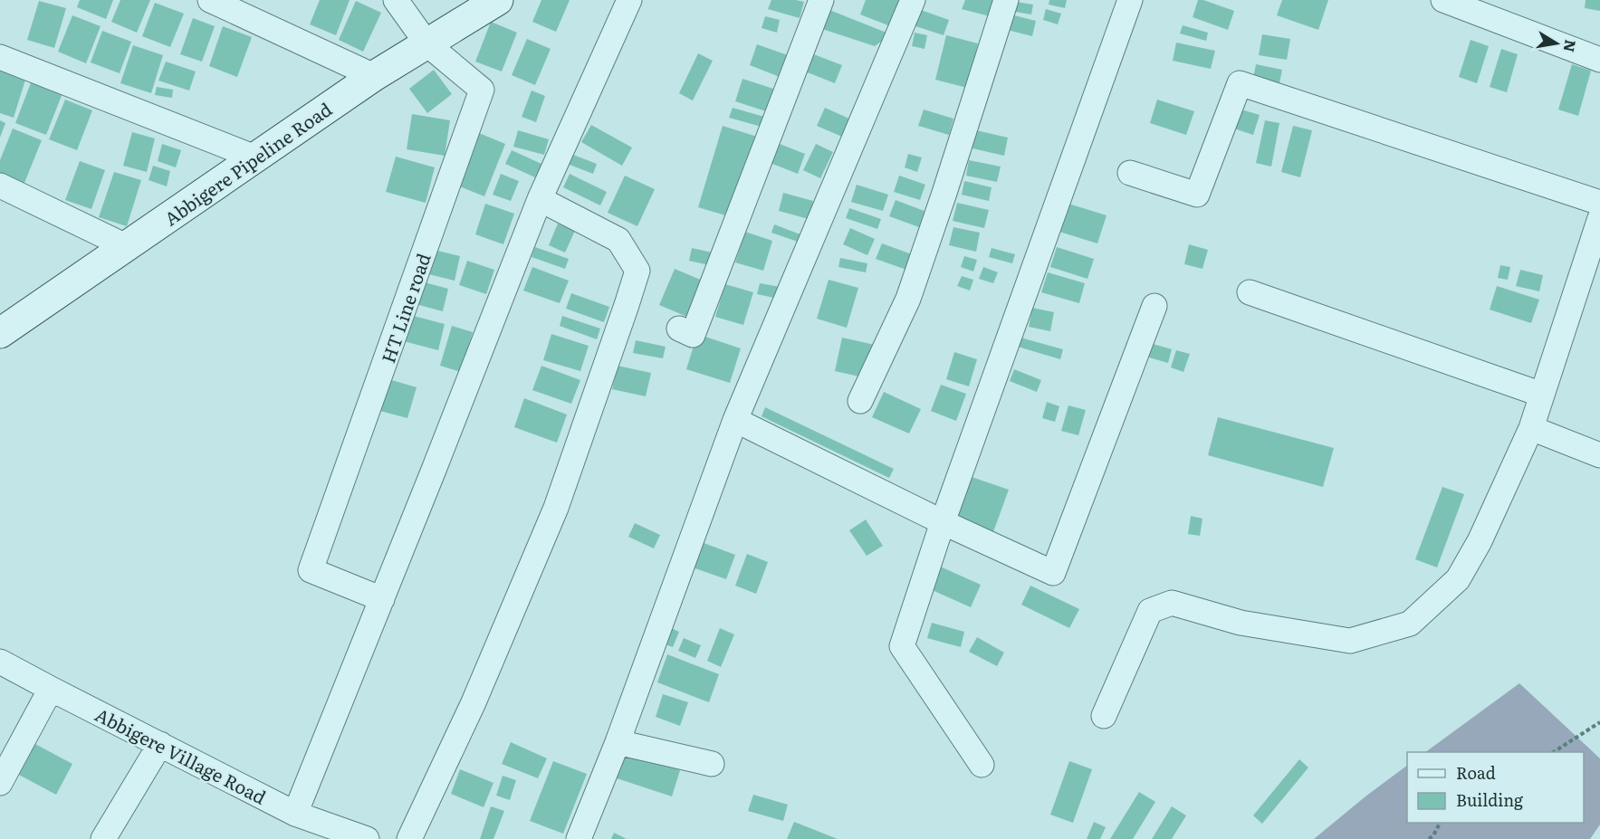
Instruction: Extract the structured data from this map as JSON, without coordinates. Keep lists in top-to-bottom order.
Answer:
{
  "streets": {
    "street": ["Abbigere Pipeline Road", "HT Line road", "Abbigere Village Road"]
  },
  "crossings": [
    ["Abbigere Pipeline Road", "HT Line road"]
  ],
  "legend": ["Road", "Building"],
  "north": "right"
}
